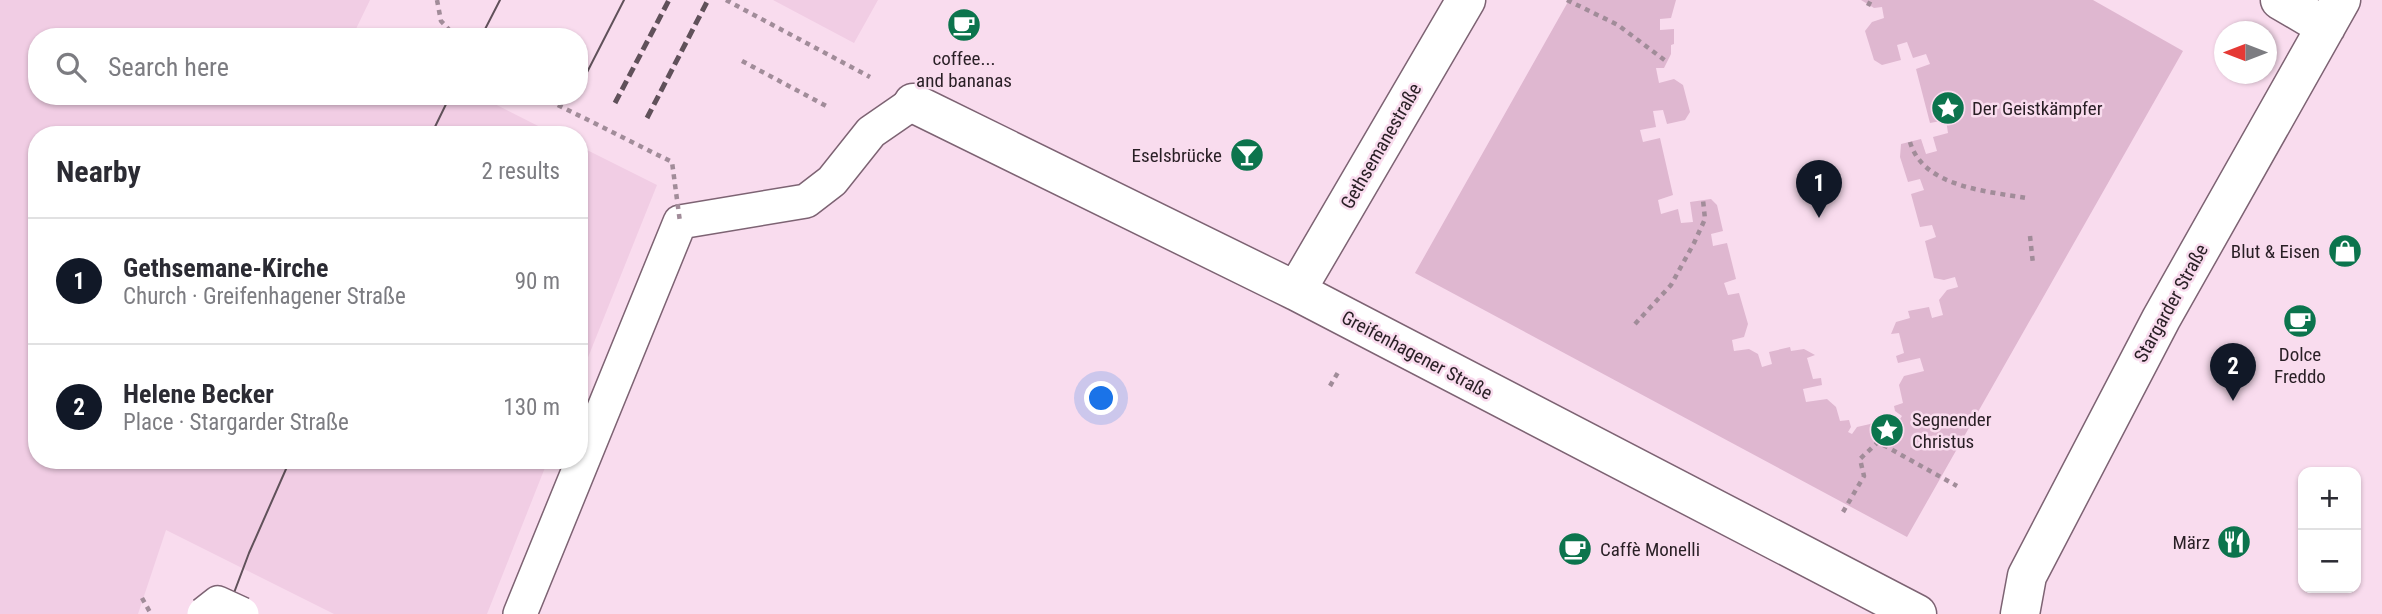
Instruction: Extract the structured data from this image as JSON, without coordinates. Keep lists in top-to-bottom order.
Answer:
{
  "streets": {
    "street": ["Gethsemanestraße", "Stargarder Straße", "Greifenhagener Straße"]
  },
  "crossings": [
    ["Gethsemanestraße", "Greifenhagener Straße"]
  ],
  "places": {
    "cafe": ["coffee... and bananas", "Dolce Freddo", "Caffè Monelli"],
    "place": ["Der Geistkämpfer", "Segnender Christus"],
    "bar": ["Eselsbrücke"],
    "shop": ["Blut & Eisen"],
    "restaurant": ["März"]
  },
  "north": "left",
  "page": {
    "search": "Search here",
    "heading": ["Nearby", "2 results"],
    "pins": ["1", "2"],
    "list": [
      {
        "mark": "1",
        "name": "Gethsemane-Kirche",
        "note": "Church · Greifenhagener Straße",
        "value": "90 m"
      },
      {
        "mark": "2",
        "name": "Helene Becker",
        "note": "Place · Stargarder Straße",
        "value": "130 m"
      }
    ],
    "map_buttons": ["+", "−"]
  }
}
